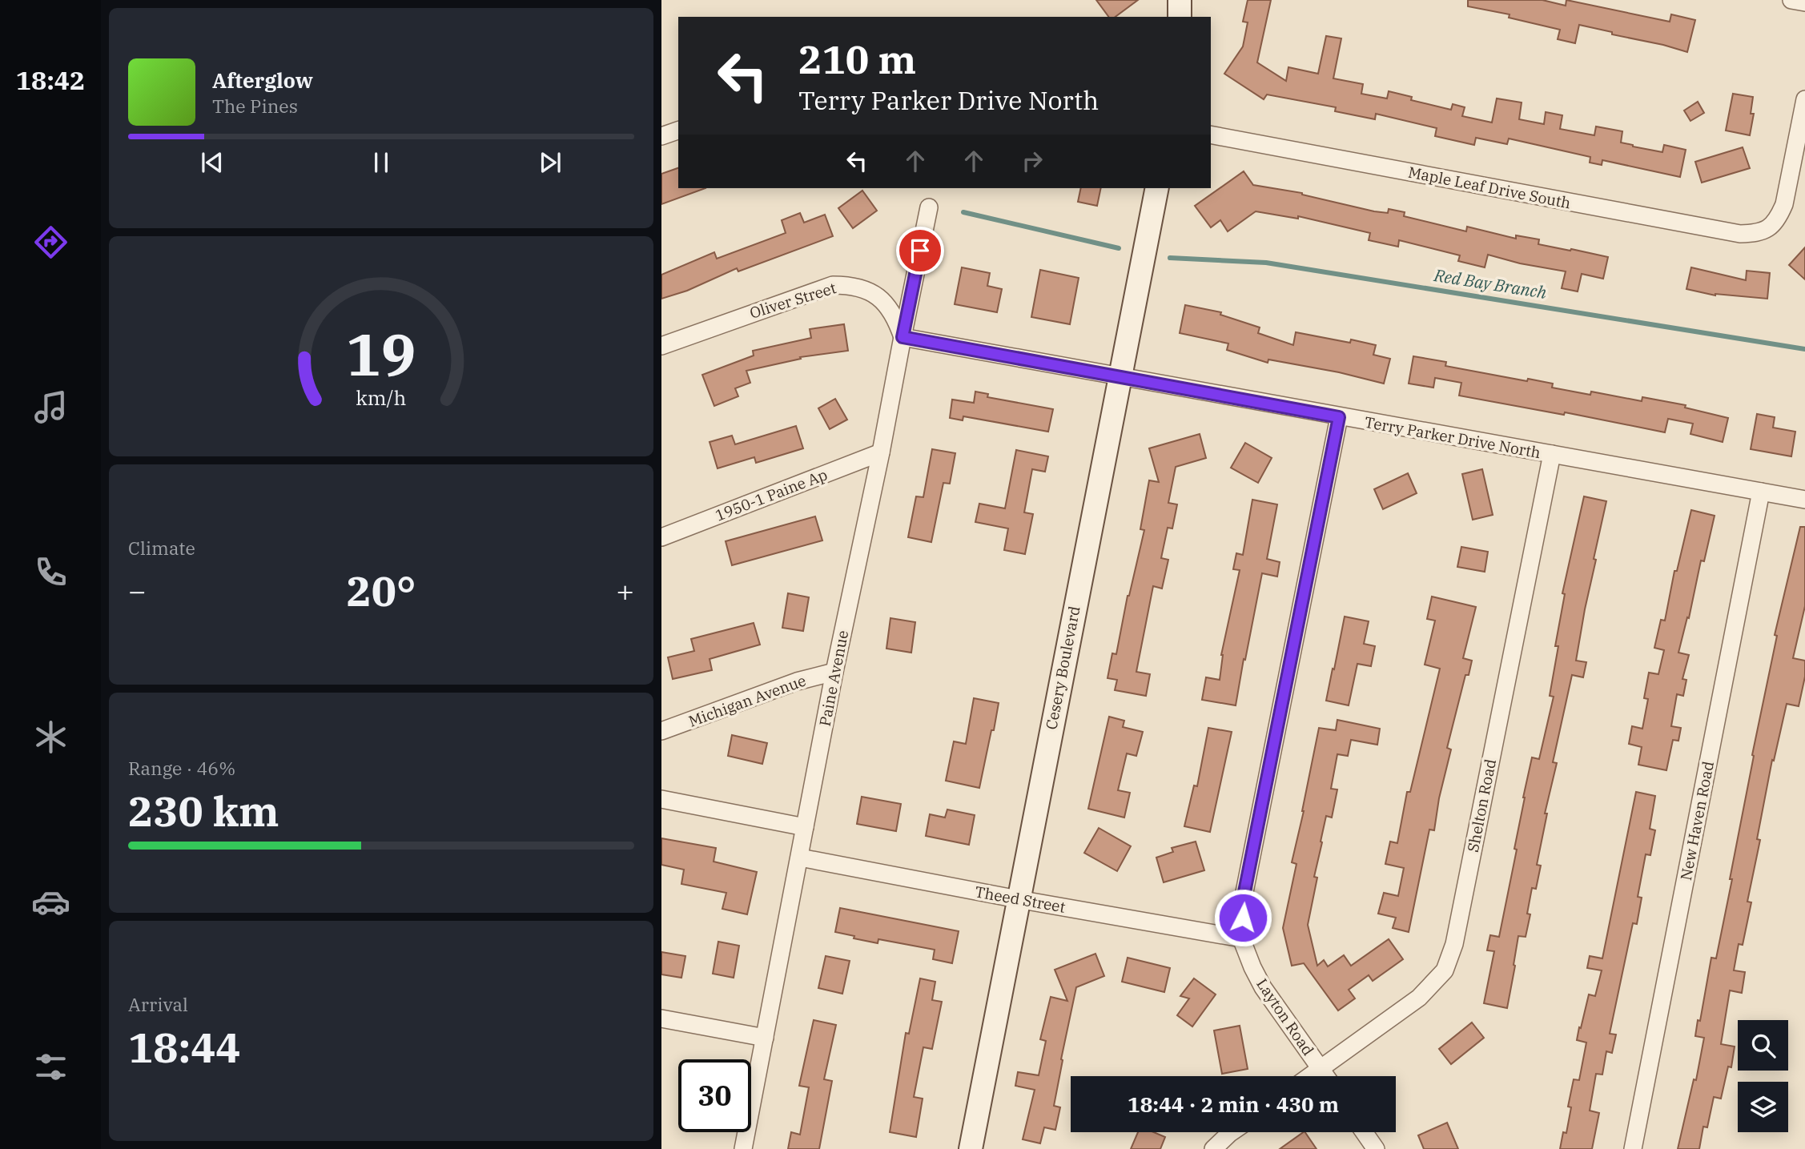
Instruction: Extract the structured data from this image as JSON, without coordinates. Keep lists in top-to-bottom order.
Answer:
{
  "streets": {
    "main road": ["Cesery Boulevard"],
    "street": [
      "Maple Leaf Drive South",
      "Oliver Street",
      "Terry Parker Drive North",
      "1950-1 Paine Ap",
      "Paine Avenue",
      "Michigan Avenue",
      "Shelton Road",
      "New Haven Road",
      "Theed Street",
      "Layton Road"
    ]
  },
  "crossings": [
    ["Oliver Street", "Terry Parker Drive North"],
    ["Oliver Street", "Paine Avenue"],
    ["Terry Parker Drive North", "Cesery Boulevard"],
    ["Terry Parker Drive North", "Paine Avenue"],
    ["Terry Parker Drive North", "Shelton Road"],
    ["Terry Parker Drive North", "New Haven Road"],
    ["Terry Parker Drive North", "Layton Road"],
    ["1950-1 Paine Ap", "Paine Avenue"],
    ["Cesery Boulevard", "Theed Street"],
    ["Paine Avenue", "Michigan Avenue"],
    ["Paine Avenue", "Theed Street"],
    ["Shelton Road", "Layton Road"],
    ["Theed Street", "Layton Road"]
  ],
  "water": ["Red Bay Branch"],
  "page": {
    "tabs": "18:42",
    "turn": ["210 m", "Terry Parker Drive North"],
    "song": ["Afterglow", "The Pines"],
    "tile": [
      "Climate",
      ["Range · 46%", "230 km"],
      ["Arrival", "18:44"]
    ],
    "heat": ["−", "20°", "+"],
    "limit": "30",
    "trip": "18:44 · 2 min · 430 m",
    "gauge": ["19", "km/h"]
  }
}
